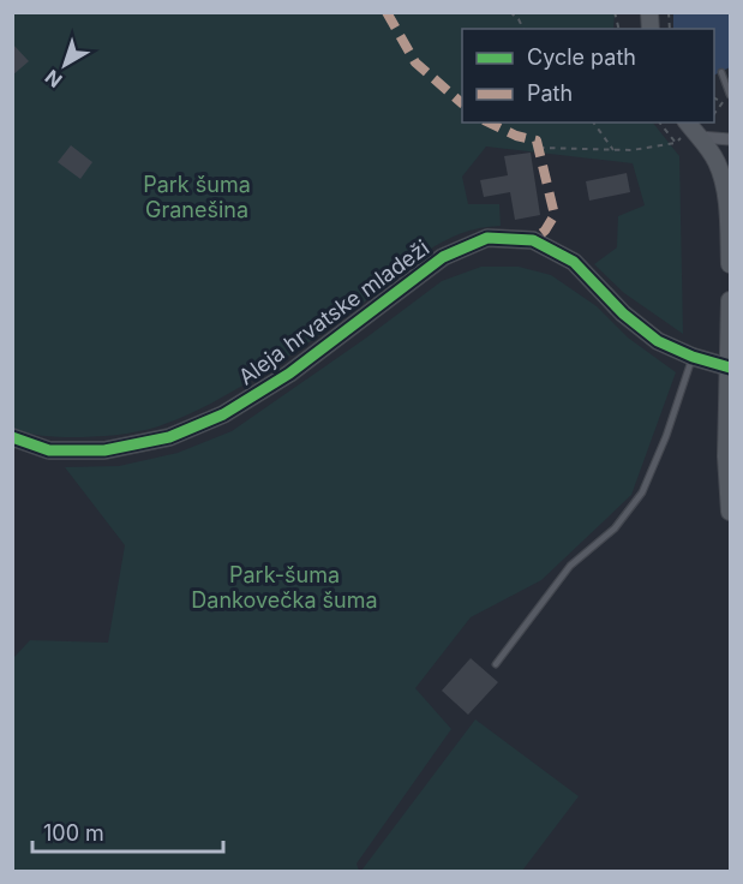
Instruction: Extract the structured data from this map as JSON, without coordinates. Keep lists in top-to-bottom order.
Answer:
{
  "streets": {
    "street": ["Aleja hrvatske mladeži"]
  },
  "parks": ["Park šuma Granešina", "Park-šuma Dankovečka šuma"],
  "legend": ["Cycle path", "Path"],
  "scale_bar": "100 m",
  "north": "bottom left"
}
